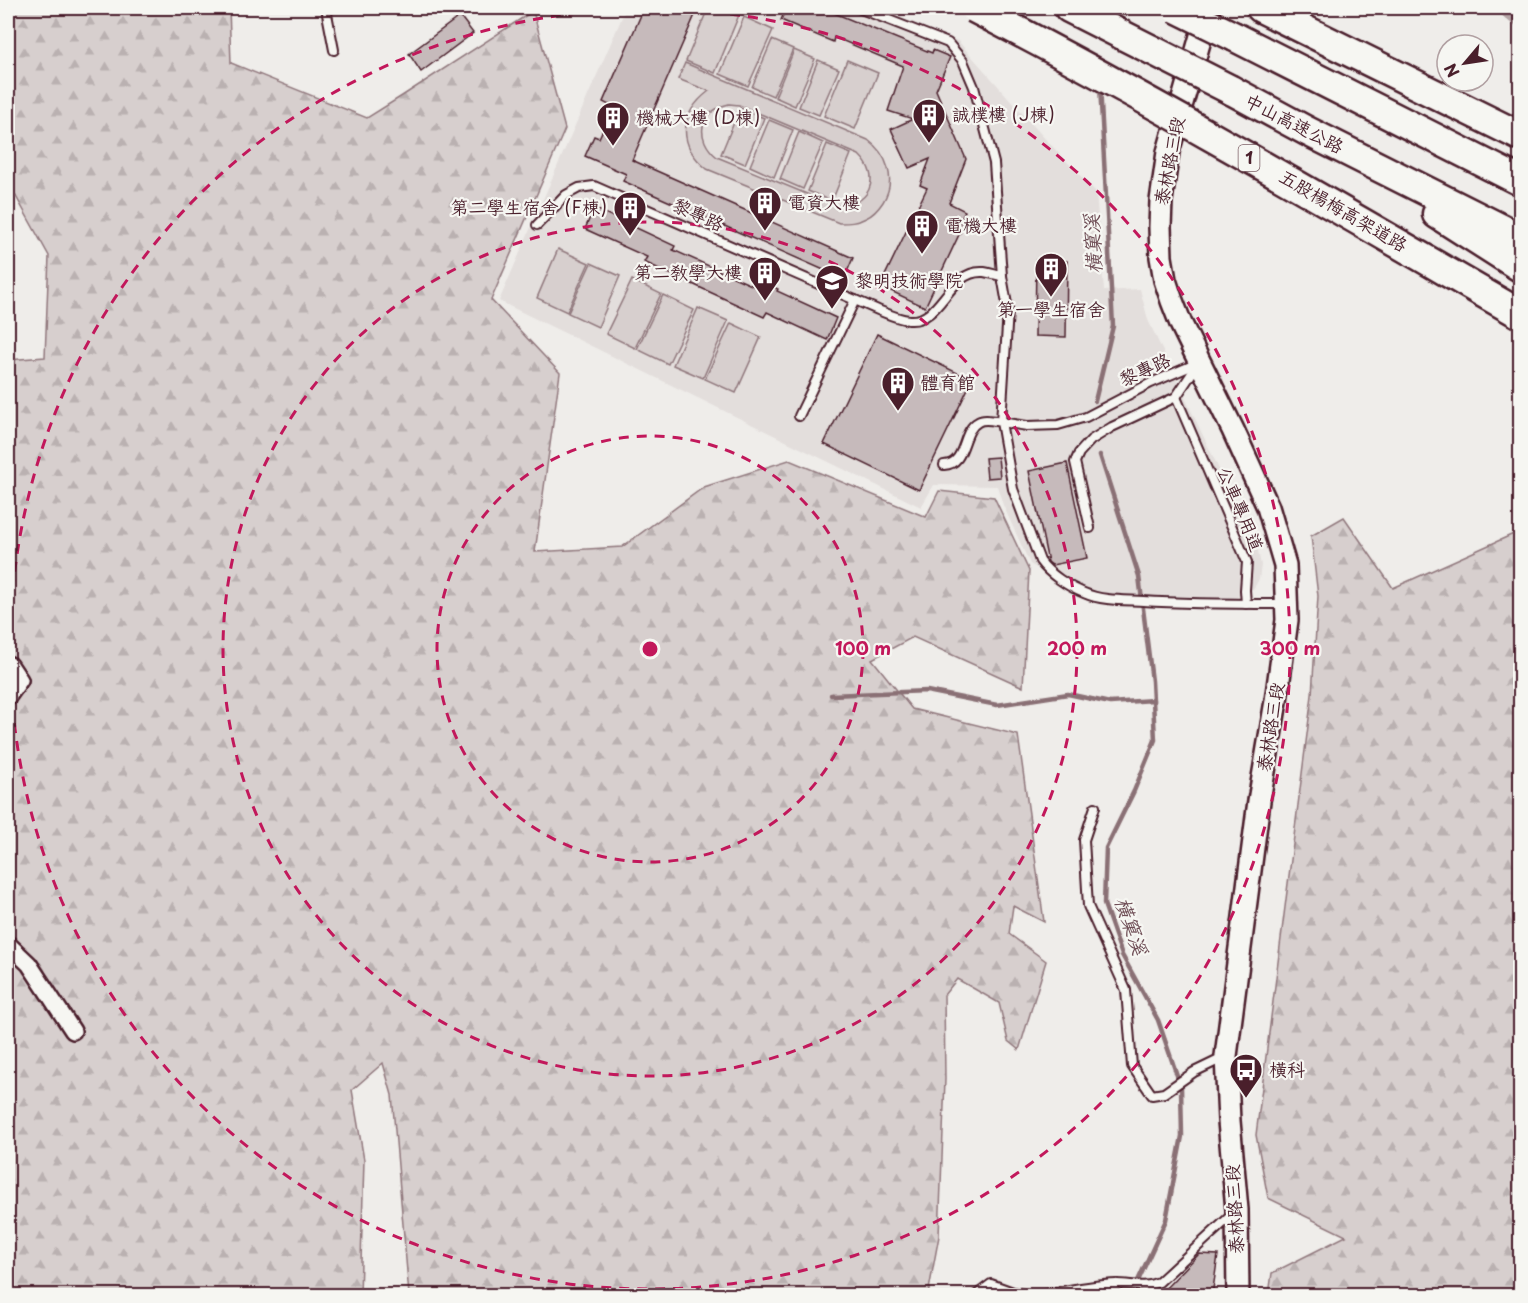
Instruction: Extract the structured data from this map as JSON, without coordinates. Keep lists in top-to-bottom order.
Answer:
{
  "streets": {
    "highway": ["中山高速公路", "1", "五股楊梅高架道路"],
    "main road": ["泰林路三段"],
    "lane": ["黎專路", "公車專用道"]
  },
  "crossings": [
    ["泰林路三段", "黎專路"]
  ],
  "water": ["橫窠溪"],
  "places": {
    "building": [
      "誠樸樓 (J棟)",
      "機械大樓 (D棟)",
      "電資大樓",
      "第二學生宿舍 (F棟)",
      "電機大樓",
      "第一學生宿舍",
      "第二教學大樓",
      "體育館"
    ],
    "school or university": ["黎明技術學院"],
    "bus stop": ["橫科"]
  },
  "north": "bottom left",
  "rings": ["100 m", "200 m", "300 m"]
}
